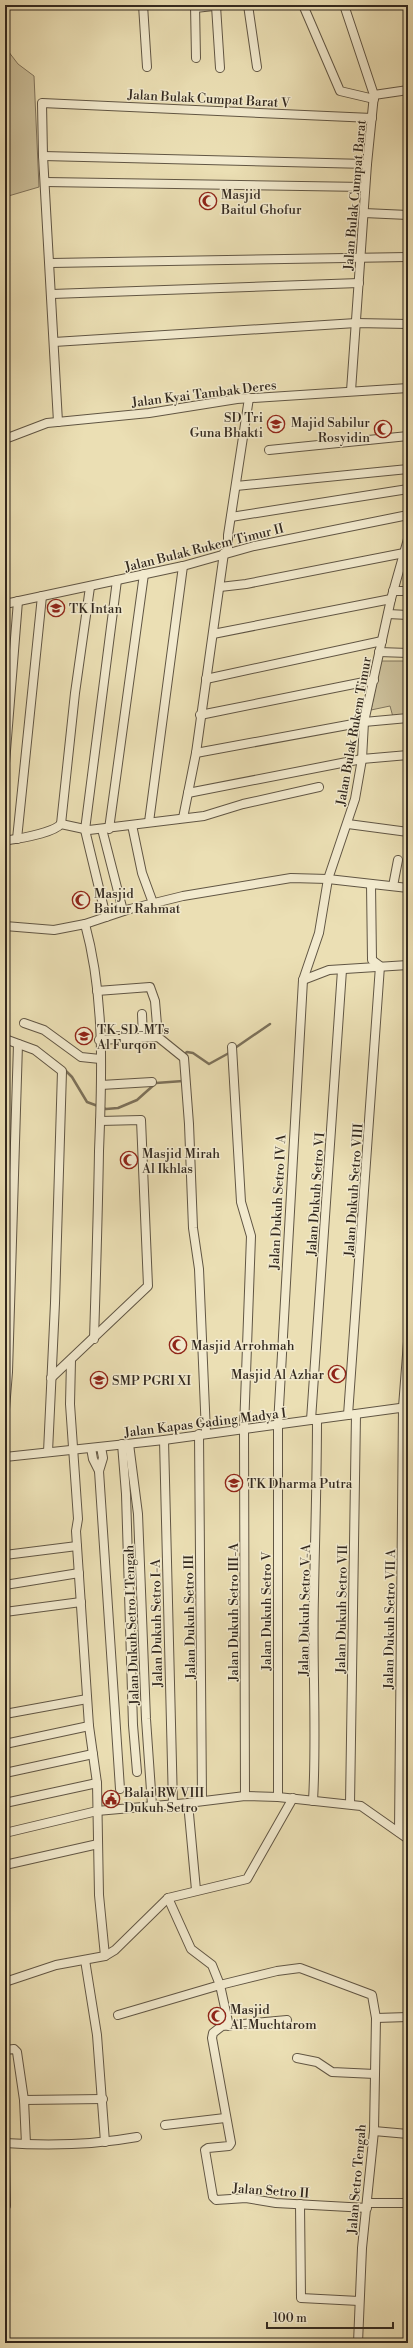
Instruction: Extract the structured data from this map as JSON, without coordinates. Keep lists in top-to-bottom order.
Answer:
{
  "streets": {
    "street": [
      "Jalan Bulak Cumpat Barat V",
      "Jalan Bulak Cumpat Barat",
      "Jalan Kyai Tambak Deres",
      "Jalan Bulak Rukem Timur II",
      "Jalan Bulak Rukem Timur",
      "Jalan Dukuh Setro VIII",
      "Jalan Dukuh Setro VI",
      "Jalan Dukuh Setro IV A",
      "Jalan Kapas Gading Madya I",
      "Jalan Dukuh Setro VII",
      "Jalan Dukuh Setro V-A",
      "Jalan Dukuh Setro V",
      "Jalan Dukuh Setro III-A",
      "Jalan Dukuh Setro III",
      "Jalan Dukuh Setro VII A",
      "Jalan Dukuh Setro I-A",
      "Jalan Dukuh Setro I Tengah",
      "Jalan Setro Tengah",
      "Jalan Setro II"
    ]
  },
  "crossings": [
    ["Jalan Bulak Cumpat Barat V", "Jalan Bulak Cumpat Barat"],
    ["Jalan Bulak Cumpat Barat", "Jalan Kyai Tambak Deres"],
    ["Jalan Bulak Rukem Timur", "Jalan Dukuh Setro IV A"],
    ["Jalan Dukuh Setro VIII", "Jalan Kapas Gading Madya I"],
    ["Jalan Dukuh Setro VIII", "Jalan Dukuh Setro VII"],
    ["Jalan Dukuh Setro VI", "Jalan Kapas Gading Madya I"],
    ["Jalan Dukuh Setro VI", "Jalan Dukuh Setro V-A"],
    ["Jalan Dukuh Setro IV A", "Jalan Kapas Gading Madya I"],
    ["Jalan Dukuh Setro IV A", "Jalan Dukuh Setro V"],
    ["Jalan Kapas Gading Madya I", "Jalan Dukuh Setro VII"],
    ["Jalan Kapas Gading Madya I", "Jalan Dukuh Setro V-A"],
    ["Jalan Kapas Gading Madya I", "Jalan Dukuh Setro V"],
    ["Jalan Kapas Gading Madya I", "Jalan Dukuh Setro III-A"],
    ["Jalan Kapas Gading Madya I", "Jalan Dukuh Setro III"],
    ["Jalan Kapas Gading Madya I", "Jalan Dukuh Setro VII A"],
    ["Jalan Kapas Gading Madya I", "Jalan Dukuh Setro I-A"],
    ["Jalan Kapas Gading Madya I", "Jalan Dukuh Setro I Tengah"],
    ["Jalan Setro Tengah", "Jalan Setro II"]
  ],
  "places": {
    "mosque": [
      "Masjid Baitul Ghofur",
      "Majid Sabilur Rosyidin",
      "Masjid Baitur Rahmat",
      "Masjid Mirah Al Ikhlas",
      "Masjid Arrohmah",
      "Masjid Al Azhar",
      "Masjid Al-Muchtarom"
    ],
    "school or university": [
      "SD Tri Guna Bhakti",
      "TK Intan",
      "TK-SD-MTs Al Furqon",
      "SMP PGRI XI",
      "TK Dharma Putra"
    ],
    "public building": ["Balai RW VIII Dukuh Setro"]
  },
  "scale_bar": "100 m"
}
